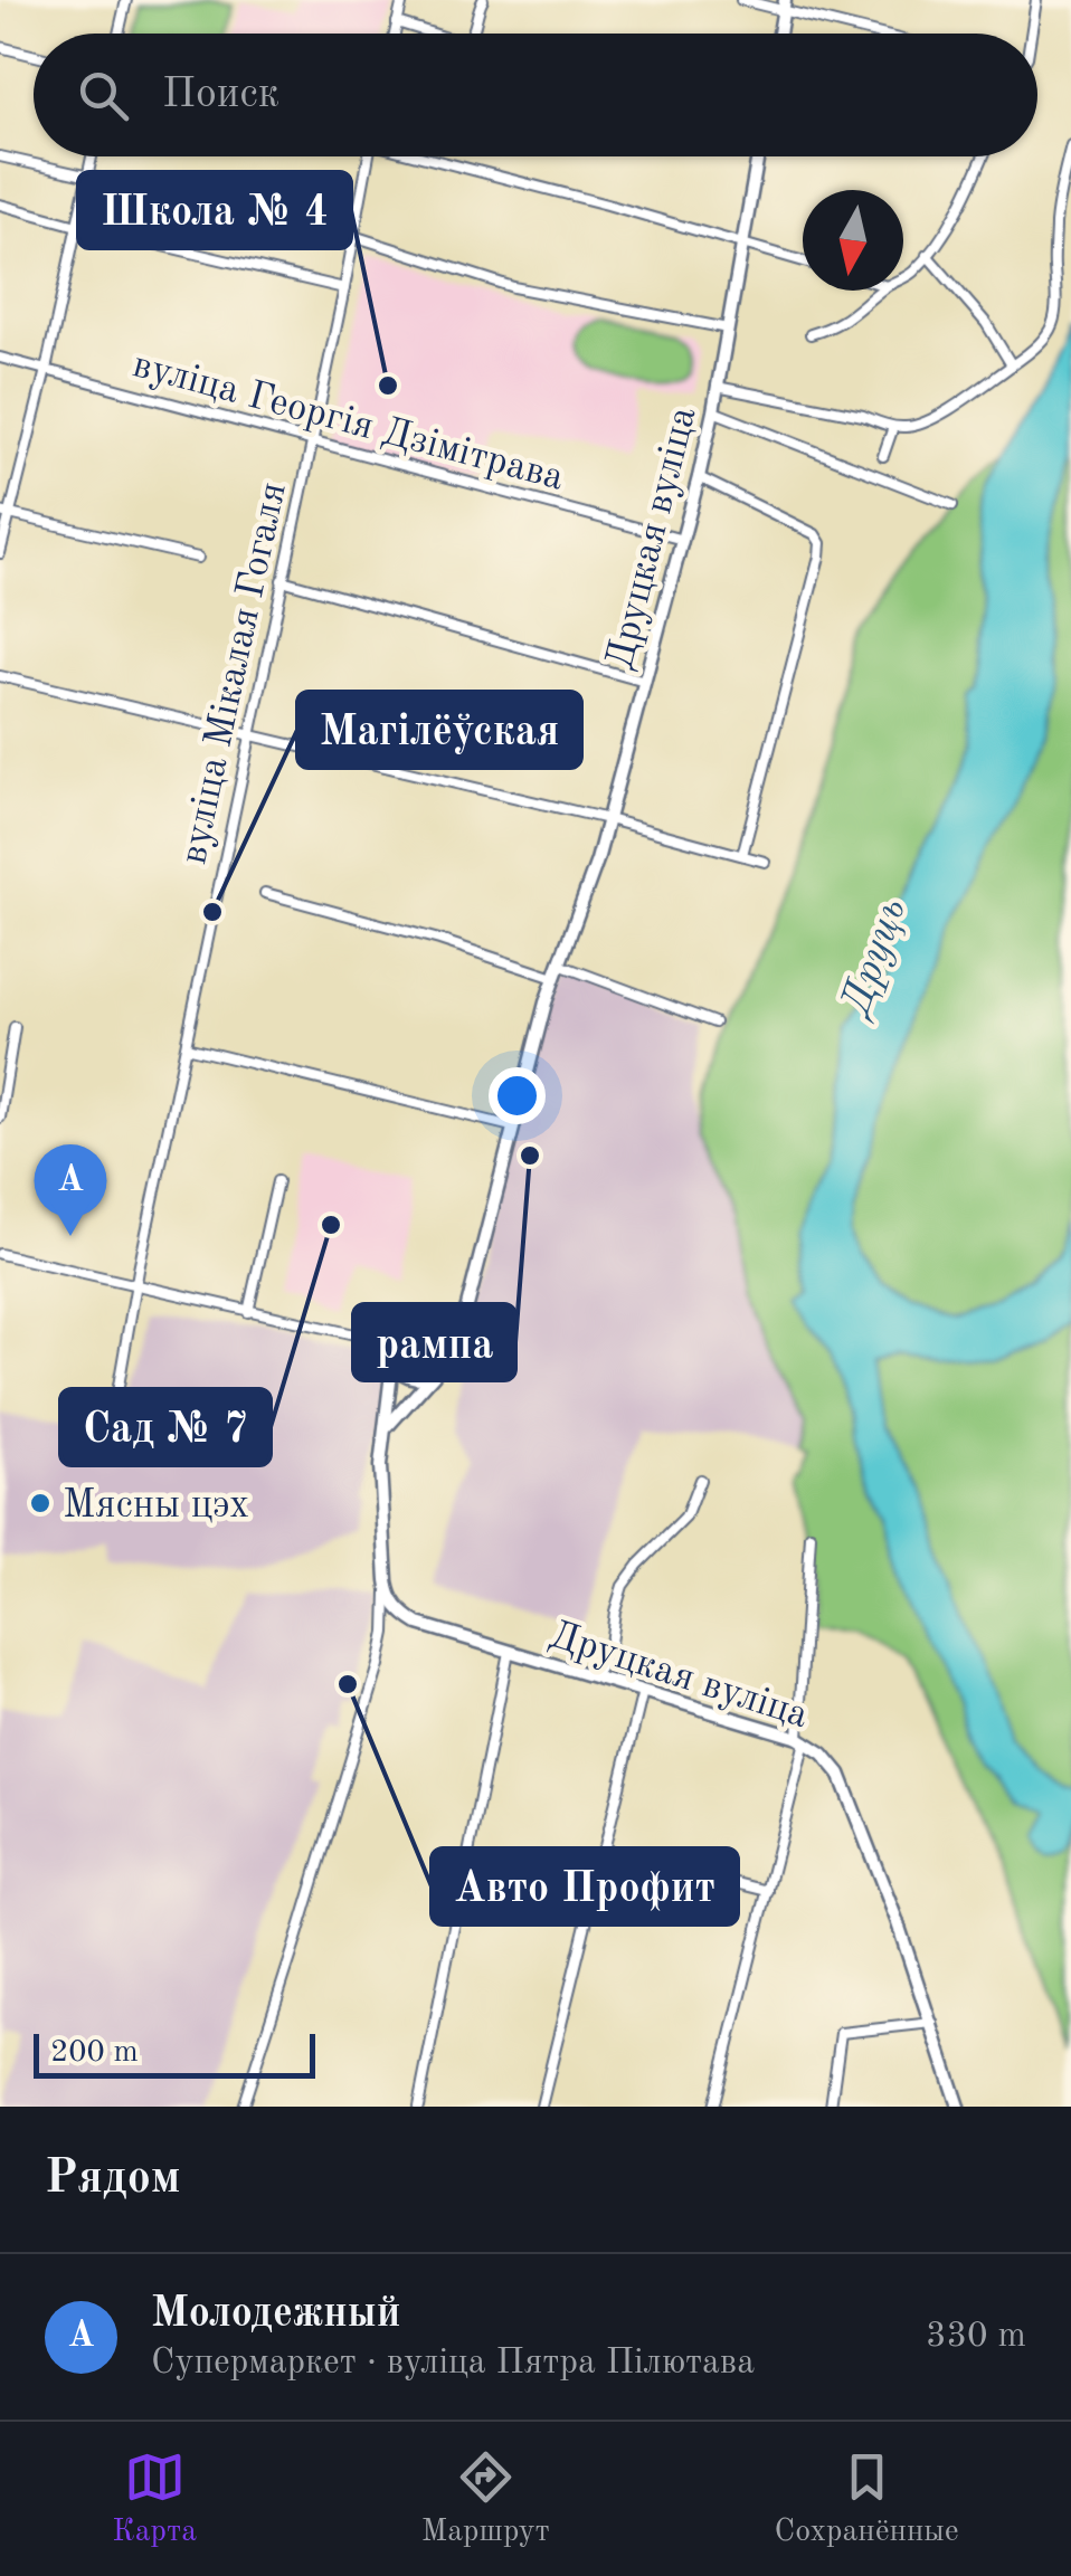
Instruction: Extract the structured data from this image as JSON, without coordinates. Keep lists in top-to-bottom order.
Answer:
{
  "streets": {
    "main road": ["Друцкая вуліца"],
    "street": ["вуліца Георгія Дзімітрава", "вуліца Мікалая Гогаля"]
  },
  "crossings": [
    ["вуліца Георгія Дзімітрава", "Друцкая вуліца"],
    ["вуліца Георгія Дзімітрава", "вуліца Мікалая Гогаля"]
  ],
  "water": ["Друць"],
  "places": [
    "Школа № 4",
    "Магілёўская",
    "рампа",
    "Сад № 7",
    "Мясны цэх",
    "Авто Профит"
  ],
  "scale_bar": "200 m",
  "north": "bottom",
  "page": {
    "search": "Поиск",
    "pins": "A",
    "scale": "200 m",
    "heading": "Рядом",
    "list": [
      {
        "mark": "A",
        "name": "Молодежный",
        "note": "Супермаркет · вуліца Пятра Пілютава",
        "value": "330 m"
      }
    ],
    "nav": ["Карта", "Маршрут", "Сохранённые"]
  }
}
